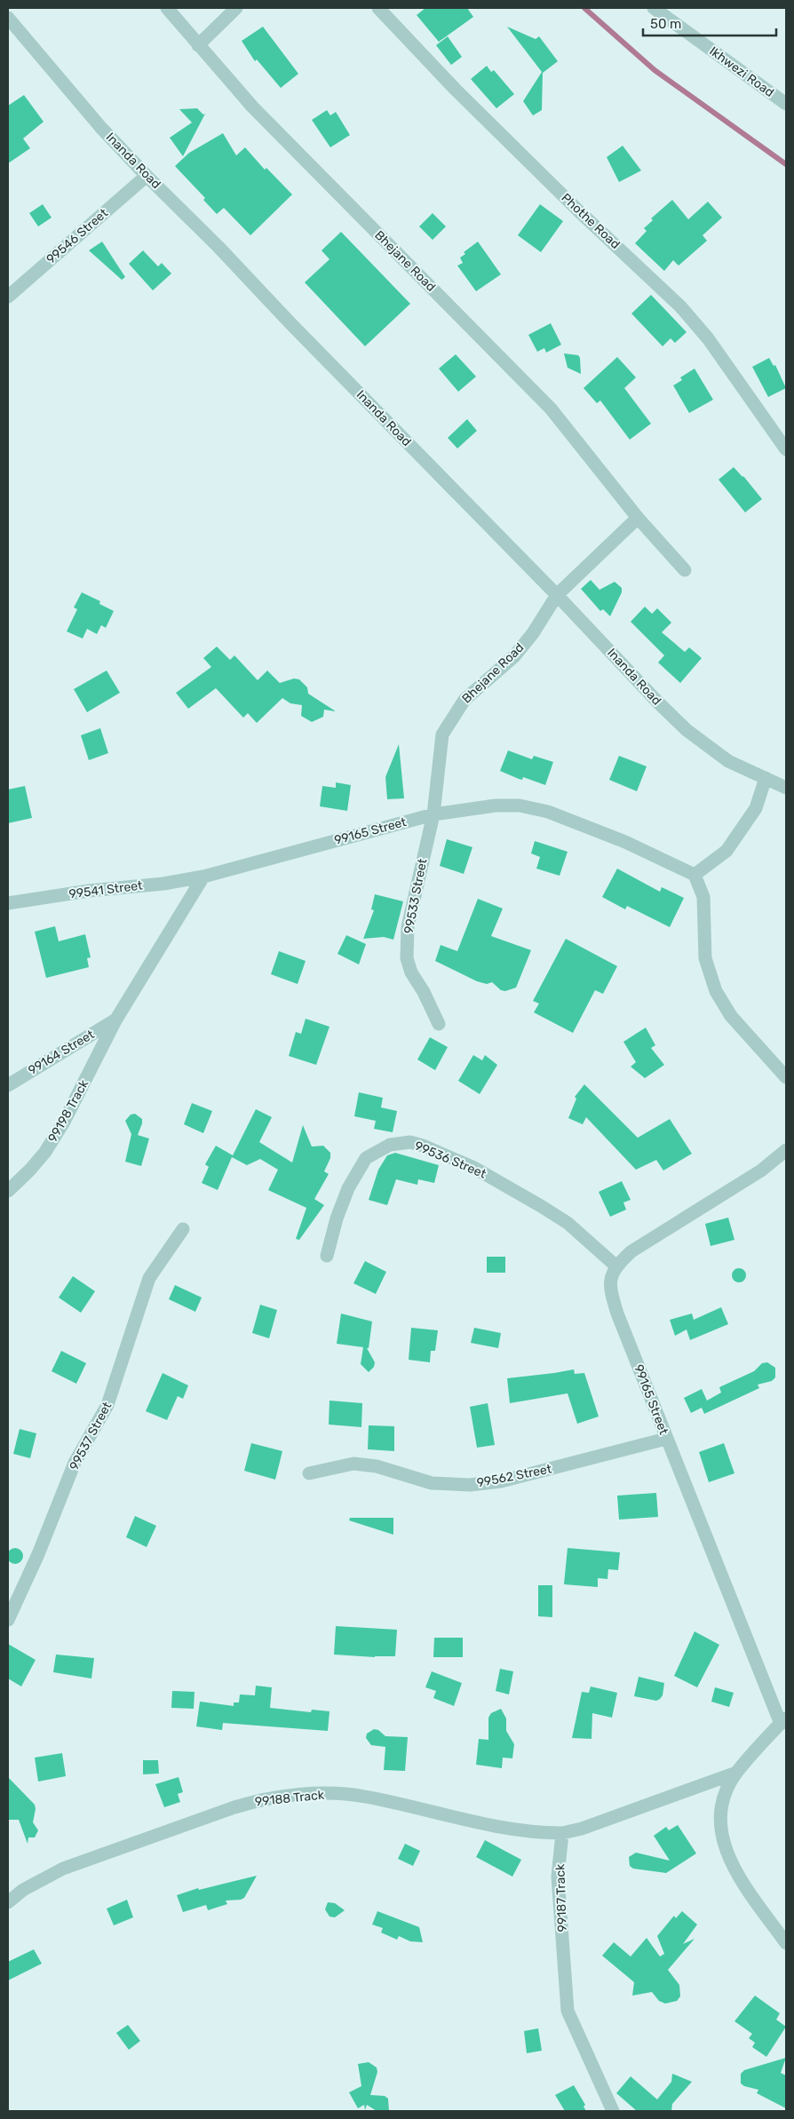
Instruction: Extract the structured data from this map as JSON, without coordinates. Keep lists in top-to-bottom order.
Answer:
{
  "streets": {
    "street": [
      "Ikhwezi Road",
      "Inanda Road",
      "Phothe Road",
      "99546 Street",
      "Bhejane Road",
      "99165 Street",
      "99541 Street",
      "99533 Street",
      "99164 Street",
      "99198 Track",
      "99536 Street",
      "99537 Street",
      "99562 Street",
      "99188 Track",
      "99187 Track"
    ]
  },
  "crossings": [
    ["Inanda Road", "99546 Street"],
    ["Inanda Road", "Bhejane Road"],
    ["Bhejane Road", "99165 Street"],
    ["Bhejane Road", "99533 Street"],
    ["99165 Street", "99541 Street"],
    ["99165 Street", "99533 Street"],
    ["99165 Street", "99536 Street"],
    ["99165 Street", "99562 Street"],
    ["99164 Street", "99198 Track"],
    ["99188 Track", "99187 Track"]
  ],
  "scale_bar": "50 m"
}
